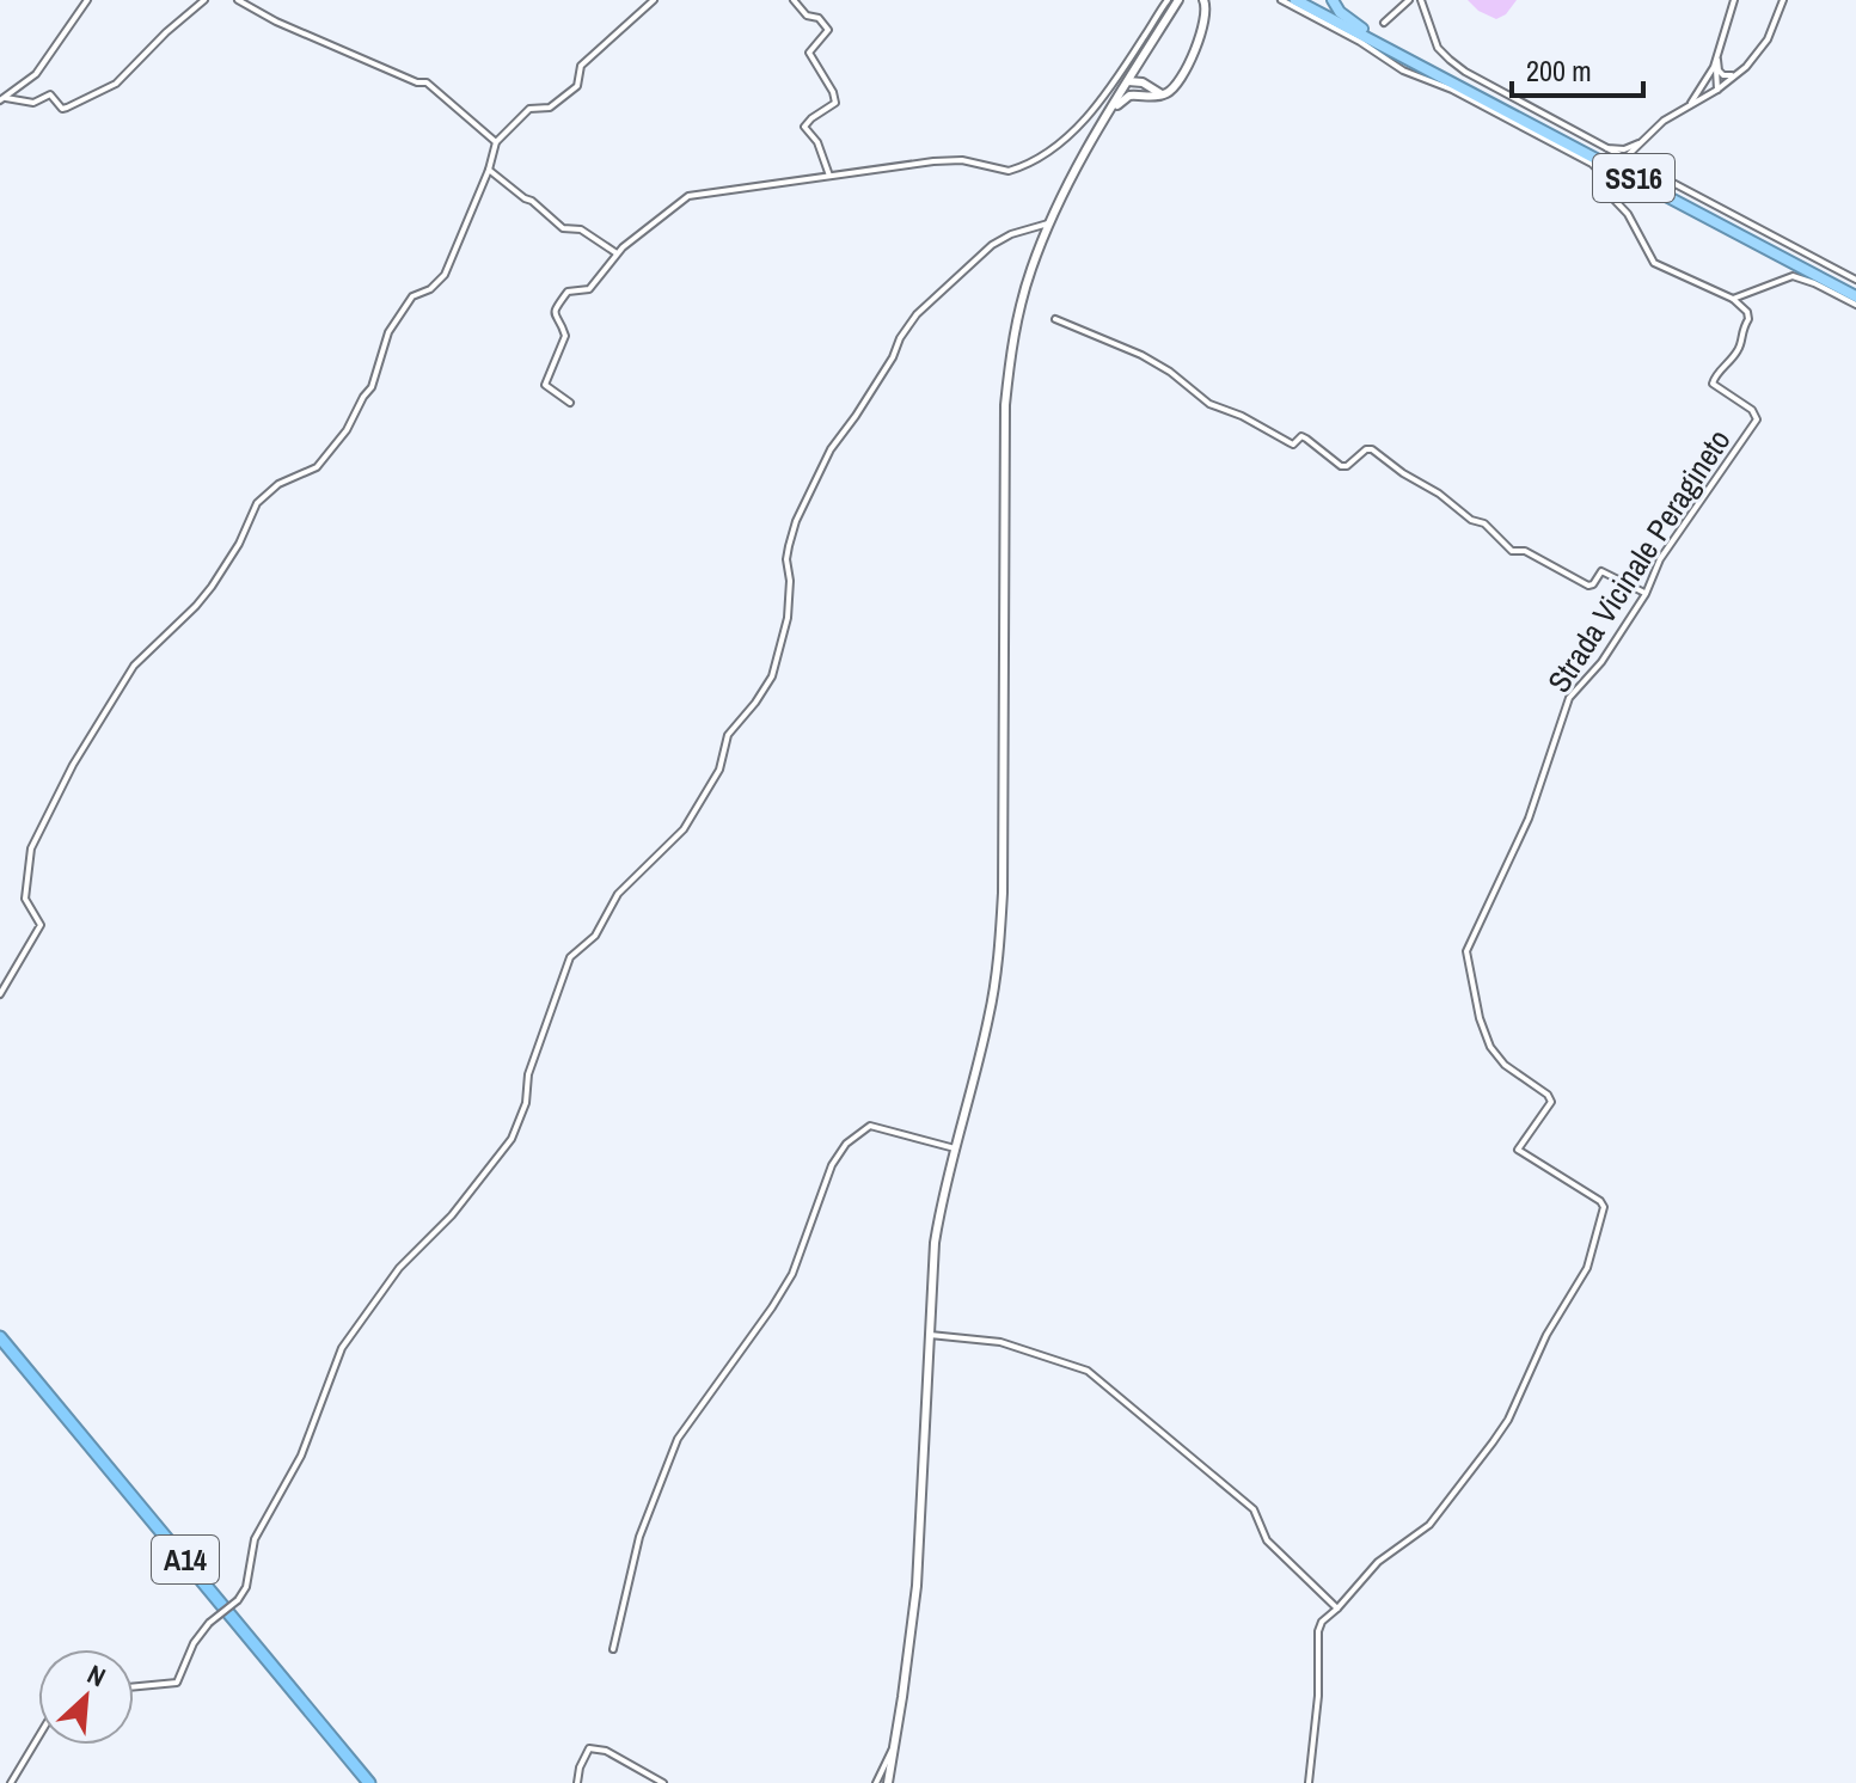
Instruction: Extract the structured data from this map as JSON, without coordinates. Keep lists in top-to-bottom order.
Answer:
{
  "streets": {
    "highway": ["SS16", "A14"],
    "street": ["Strada Vicinale Peragineto"]
  },
  "scale_bar": "200 m",
  "north": "top right"
}
